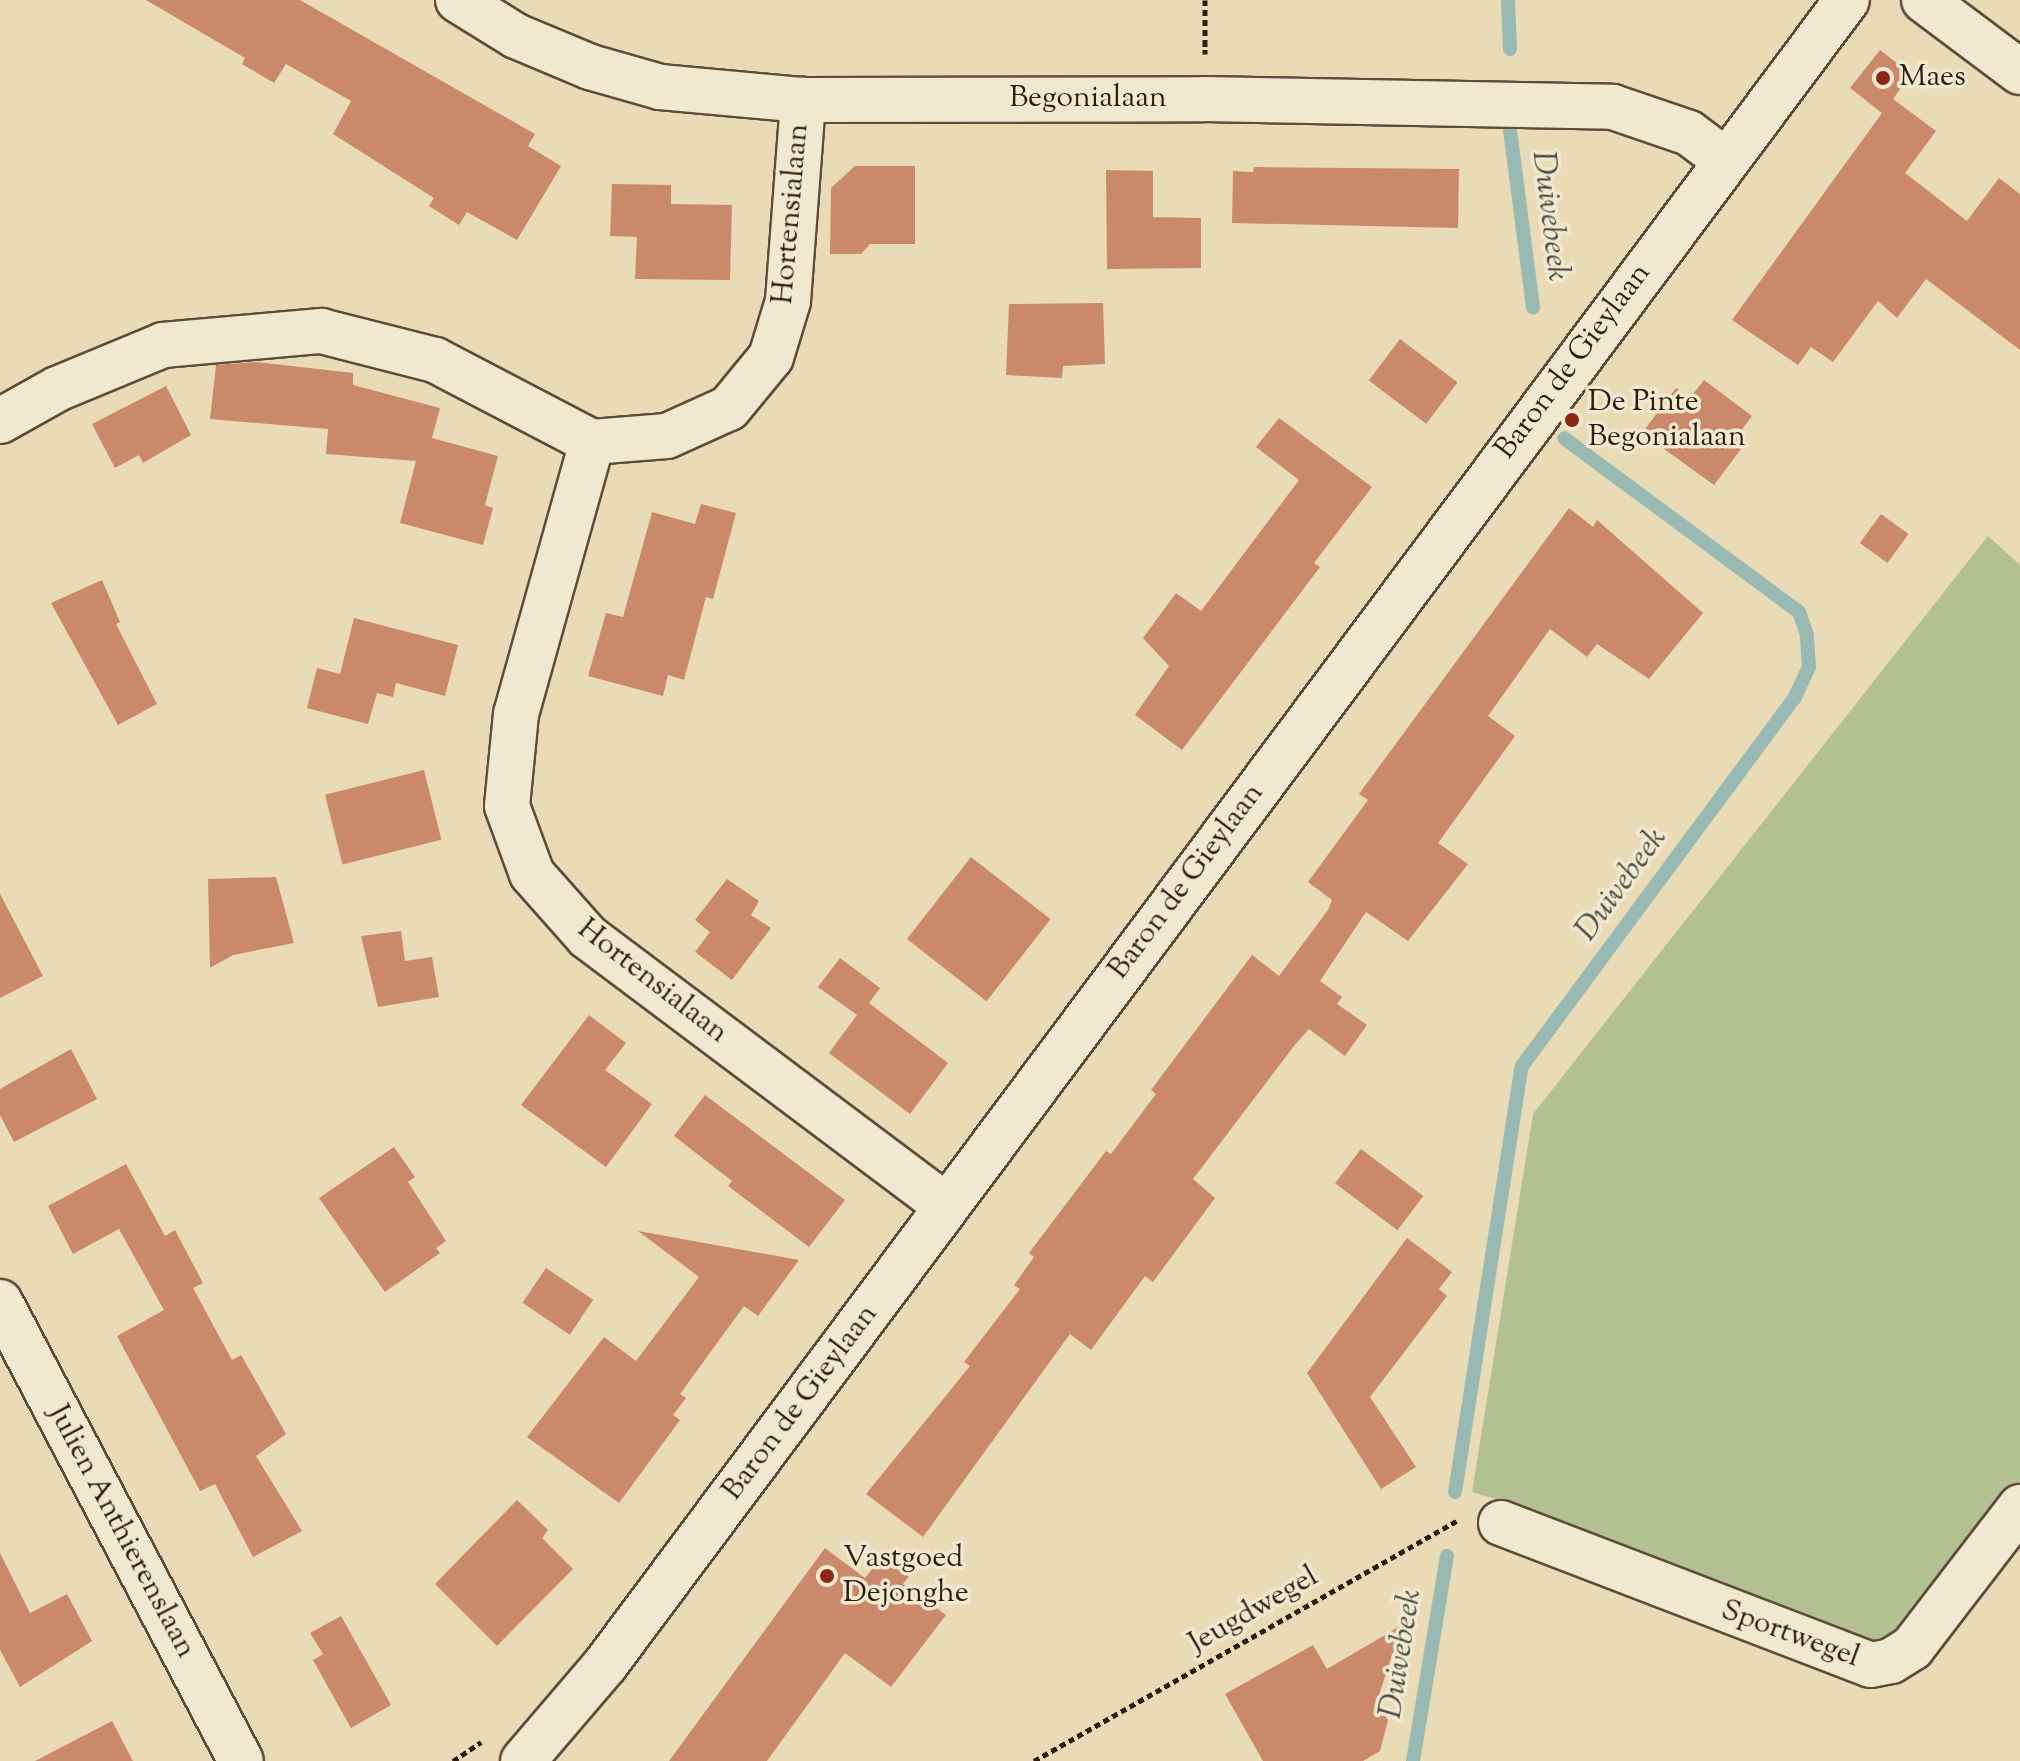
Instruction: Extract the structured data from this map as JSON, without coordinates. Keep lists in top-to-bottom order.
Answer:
{
  "streets": {
    "street": [
      "Begonialaan",
      "Hortensialaan",
      "Baron de Gieylaan",
      "Julien Anthierenslaan",
      "Sportwegel"
    ],
    "path": ["Jeugdwegel"]
  },
  "crossings": [
    ["Begonialaan", "Hortensialaan"],
    ["Begonialaan", "Baron de Gieylaan"],
    ["Hortensialaan", "Baron de Gieylaan"],
    ["Jeugdwegel", "Sportwegel"]
  ],
  "water": ["Duivebeek"],
  "places": ["Maes", "De Pinte Begonialaan", "Vastgoed Dejonghe"]
}
